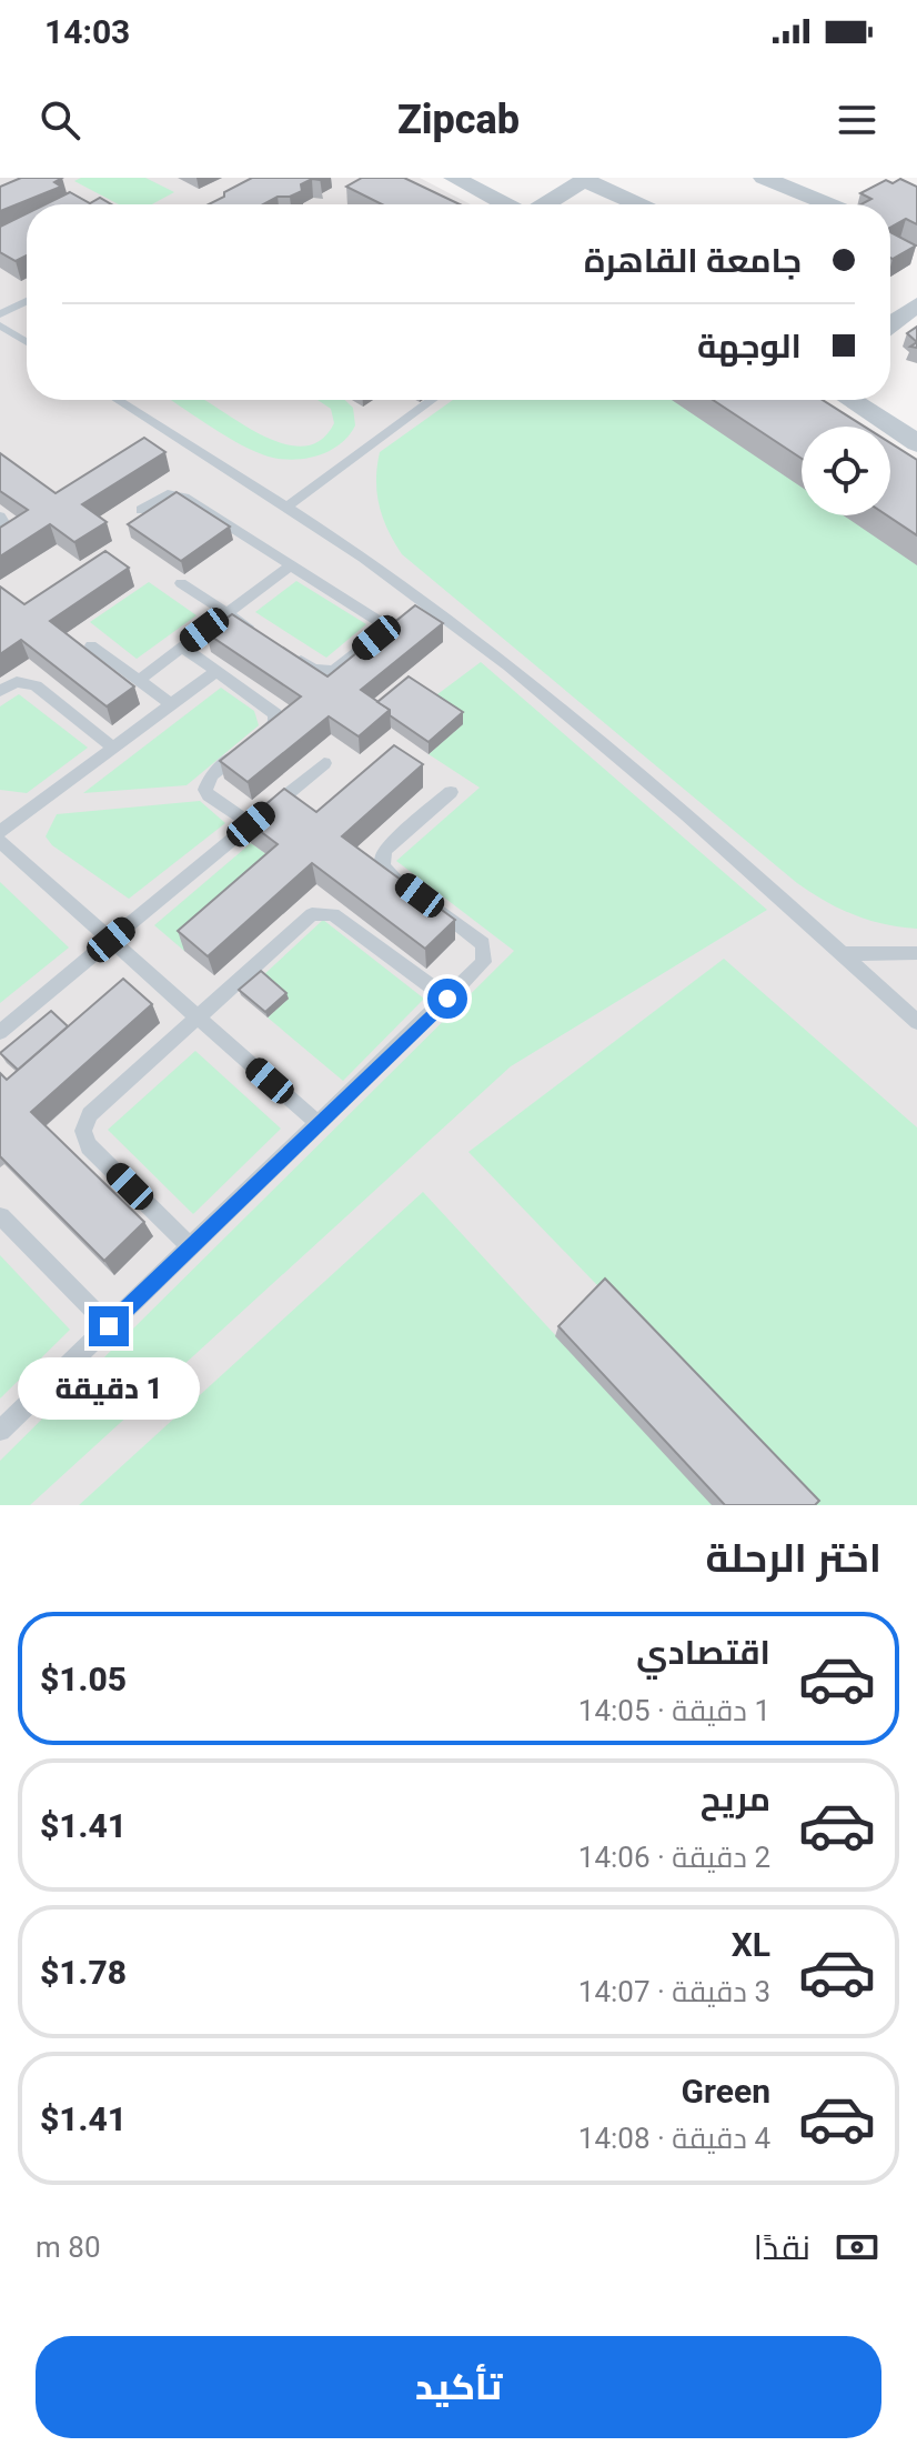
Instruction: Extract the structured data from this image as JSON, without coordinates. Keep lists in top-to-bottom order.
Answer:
{
  "page": {
    "status": "14:03",
    "header": "Zipcab",
    "banner": ["جامعة القاهرة", "الوجهة"],
    "bubble": "1 دقيقة",
    "heading": "اختر الرحلة",
    "list": [
      {
        "name": "اقتصادي",
        "note": "1 دقيقة · 14:05",
        "value": "$1.05"
      },
      {
        "name": "مريح",
        "note": "2 دقيقة · 14:06",
        "value": "$1.41"
      },
      {
        "name": "XL",
        "note": "3 دقيقة · 14:07",
        "value": "$1.78"
      },
      {
        "name": "Green",
        "note": "4 دقيقة · 14:08",
        "value": "$1.41"
      }
    ],
    "pay": ["نقدًا", "80 m"],
    "buttons": "تأكيد"
  }
}
